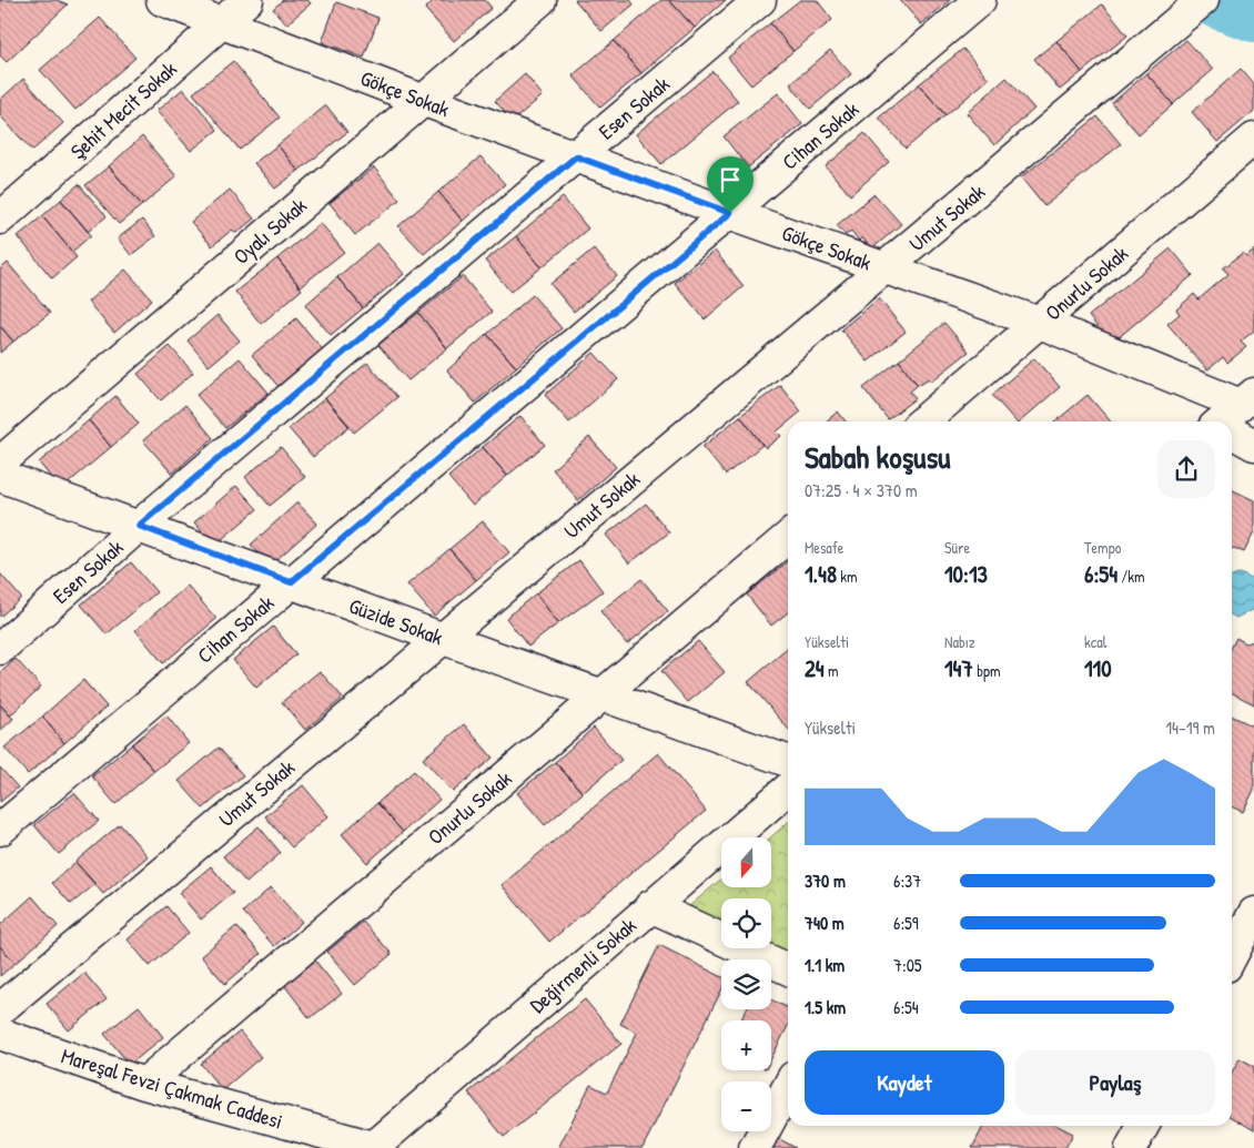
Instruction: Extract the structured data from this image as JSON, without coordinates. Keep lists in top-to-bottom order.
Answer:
{
  "streets": {
    "street": [
      "Gökçe Sokak",
      "Esen Sokak",
      "Şehit Mecit Sokak",
      "Cihan Sokak",
      "Umut Sokak",
      "Oyalı Sokak",
      "Onurlu Sokak",
      "Güzide Sokak",
      "Değirmenli Sokak",
      "Mareşal Fevzi Çakmak Caddesi"
    ]
  },
  "crossings": [
    ["Gökçe Sokak", "Esen Sokak"],
    ["Gökçe Sokak", "Şehit Mecit Sokak"],
    ["Gökçe Sokak", "Cihan Sokak"],
    ["Gökçe Sokak", "Umut Sokak"],
    ["Gökçe Sokak", "Oyalı Sokak"],
    ["Gökçe Sokak", "Onurlu Sokak"],
    ["Esen Sokak", "Güzide Sokak"],
    ["Cihan Sokak", "Güzide Sokak"],
    ["Umut Sokak", "Güzide Sokak"],
    ["Onurlu Sokak", "Güzide Sokak"],
    ["Onurlu Sokak", "Mareşal Fevzi Çakmak Caddesi"],
    ["Değirmenli Sokak", "Mareşal Fevzi Çakmak Caddesi"]
  ],
  "north": "bottom",
  "page": {
    "heading": ["Sabah koşusu", "07:25 · 4 × 370 m"],
    "stats": [
      ["Mesafe", "1.48 km"],
      ["Süre", "10:13"],
      ["Tempo", "6:54 /km"],
      ["Yükselti", "24 m"],
      ["Nabız", "147 bpm"],
      ["kcal", "110"]
    ],
    "chart": ["Yükselti", "14–19 m"],
    "map_buttons": ["+", "−"],
    "list": [
      {
        "name": "370 m",
        "note": "6:37"
      },
      {
        "name": "740 m",
        "note": "6:59"
      },
      {
        "name": "1.1 km",
        "note": "7:05"
      },
      {
        "name": "1.5 km",
        "note": "6:54"
      }
    ],
    "buttons": ["Kaydet", "Paylaş"]
  }
}
